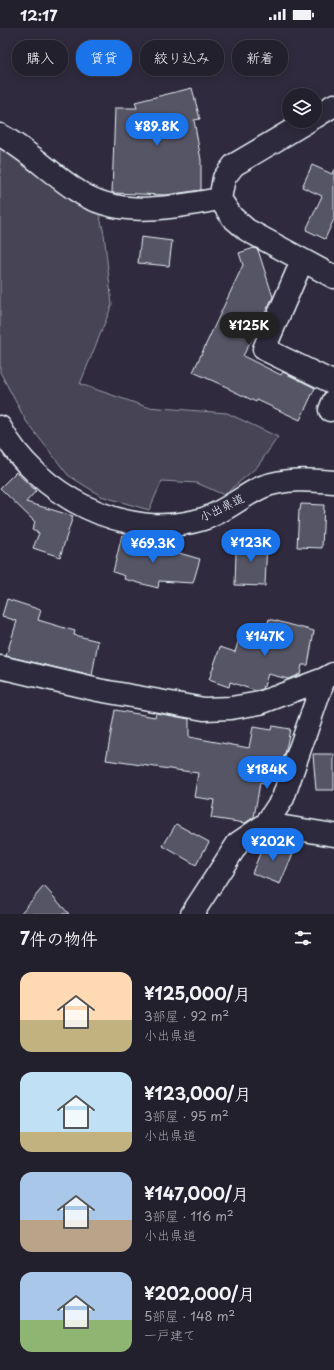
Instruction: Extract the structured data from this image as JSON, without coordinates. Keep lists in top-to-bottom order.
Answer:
{
  "streets": {
    "street": ["小出県道"]
  },
  "page": {
    "status": "12:17",
    "chip": [
      "購入",
      "賃貸",
      "絞り込み",
      "新着"
    ],
    "price": [
      "¥89.8K",
      "¥125K",
      "¥123K",
      "¥69.3K",
      "¥147K",
      "¥184K",
      "¥202K"
    ],
    "heading": "7件の物件",
    "list": [
      {
        "name": "¥125,000/月",
        "note": "3部屋 · 92 m² · 小出県道"
      },
      {
        "name": "¥123,000/月",
        "note": "3部屋 · 95 m² · 小出県道"
      },
      {
        "name": "¥147,000/月",
        "note": "3部屋 · 116 m² · 小出県道"
      },
      {
        "name": "¥202,000/月",
        "note": "5部屋 · 148 m² · 一戸建て"
      }
    ]
  }
}
